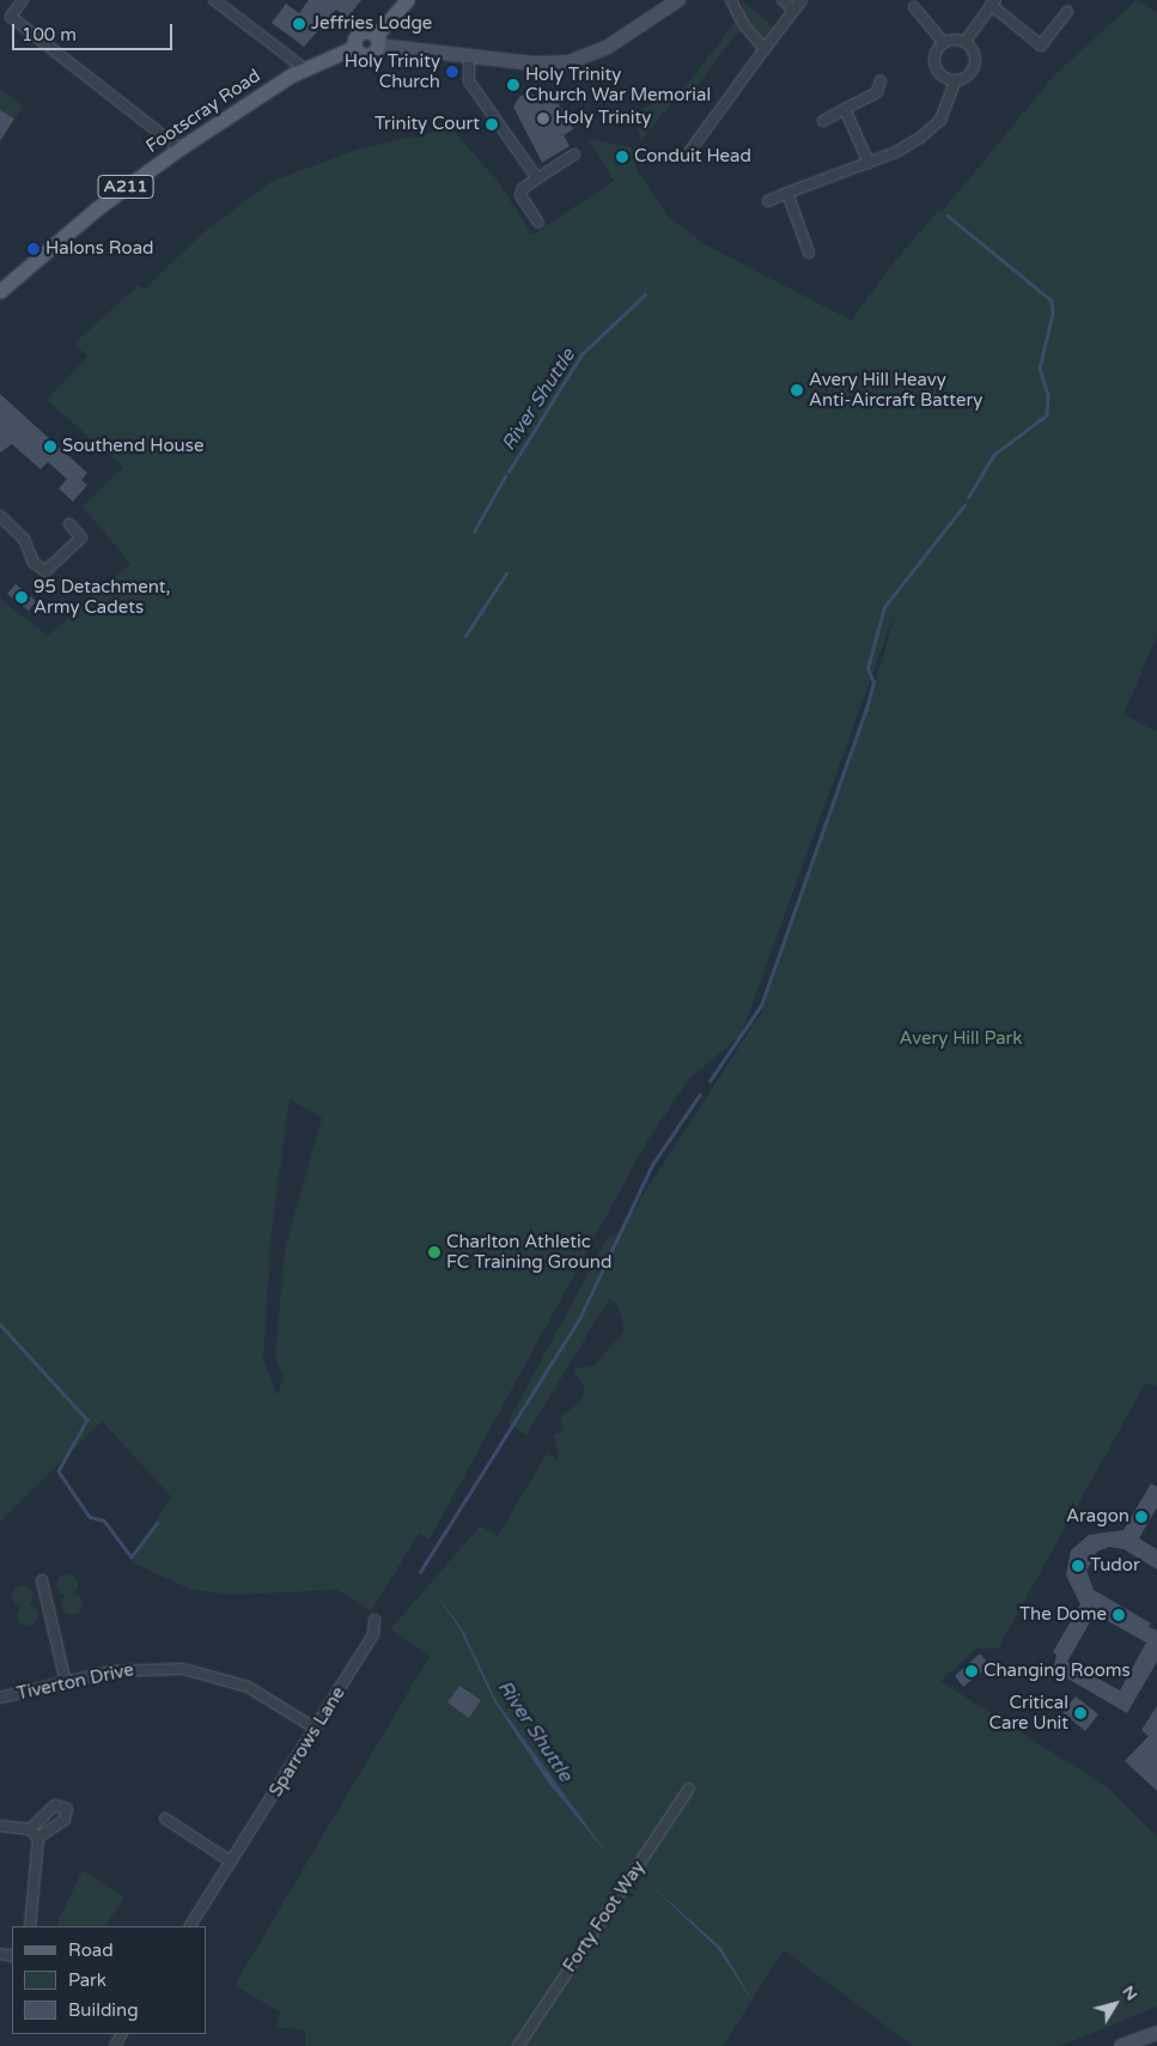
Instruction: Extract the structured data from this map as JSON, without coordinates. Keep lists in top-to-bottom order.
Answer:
{
  "streets": {
    "main road": ["Footscray Road", "A211"],
    "street": ["Tiverton Drive", "Sparrows Lane", "Forty Foot Way"]
  },
  "crossings": [
    ["Footscray Road", "A211"],
    ["Tiverton Drive", "Sparrows Lane"]
  ],
  "water": ["River Shuttle"],
  "parks": ["Avery Hill Park"],
  "places": [
    "Jeffries Lodge",
    "Holy Trinity Church",
    "Holy Trinity Church War Memorial",
    "Holy Trinity",
    "Trinity Court",
    "Conduit Head",
    "Halons Road",
    "Avery Hill Heavy Anti-Aircraft Battery",
    "Southend House",
    "95 Detachment, Army Cadets",
    "Charlton Athletic FC Training Ground",
    "Aragon",
    "Tudor",
    "The Dome",
    "Changing Rooms",
    "Critical Care Unit"
  ],
  "legend": ["Road", "Park", "Building"],
  "scale_bar": "100 m",
  "north": "top right"
}
